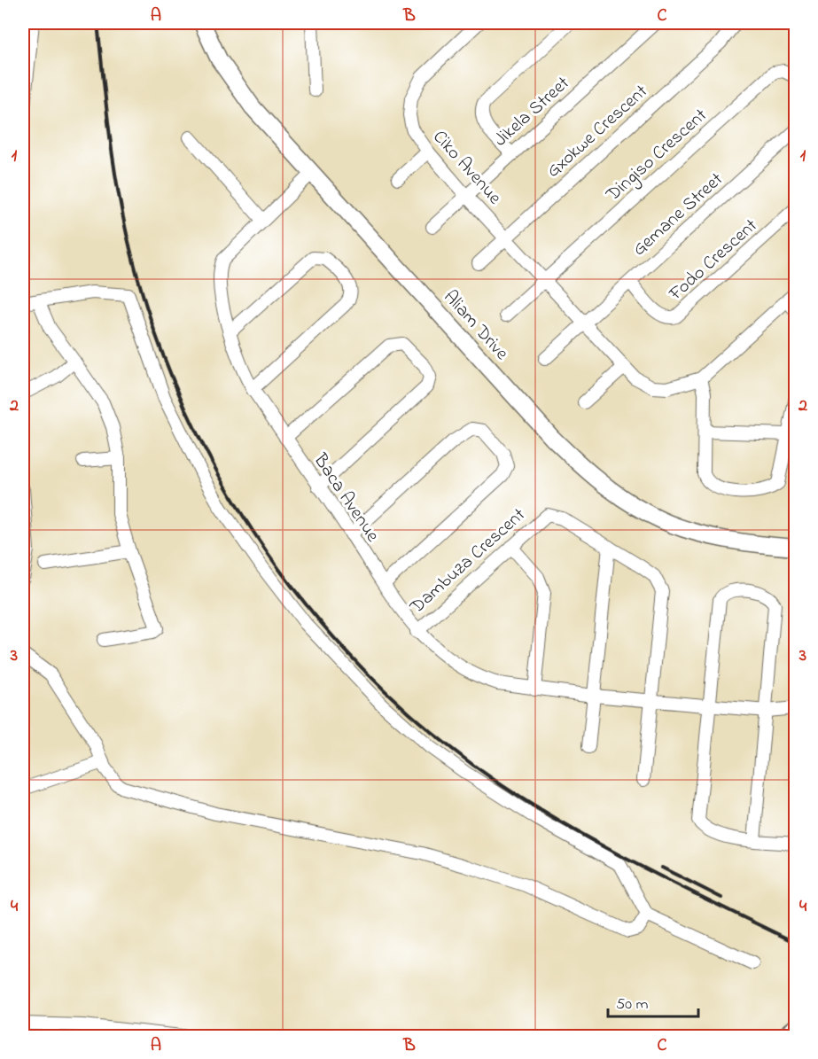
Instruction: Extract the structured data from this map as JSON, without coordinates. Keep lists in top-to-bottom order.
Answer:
{
  "streets": {
    "street": [
      "Jikela Street",
      "Gxokwe Crescent",
      "Dingiso Crescent",
      "Ciko Avenue",
      "Gemane Street",
      "Fodo Crescent",
      "Aliam Drive",
      "Baca Avenue",
      "Dambuza Crescent"
    ]
  },
  "crossings": [
    ["Jikela Street", "Ciko Avenue"],
    ["Gxokwe Crescent", "Ciko Avenue"],
    ["Dingiso Crescent", "Ciko Avenue"],
    ["Ciko Avenue", "Gemane Street"],
    ["Gemane Street", "Fodo Crescent"],
    ["Aliam Drive", "Baca Avenue"],
    ["Baca Avenue", "Dambuza Crescent"]
  ],
  "scale_bar": "50 m",
  "grid": {
    "columns": ["A", "B", "C"],
    "rows": [
      "1",
      "2",
      "3",
      "4"
    ]
  }
}
